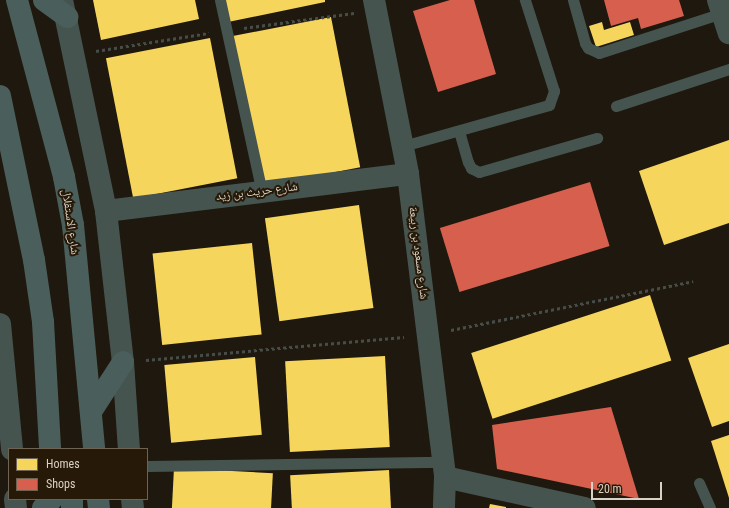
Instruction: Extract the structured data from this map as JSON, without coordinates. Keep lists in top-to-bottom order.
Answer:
{
  "streets": {
    "main road": ["شارع الاستقلال"],
    "street": ["شارع حريث بن زيد", "شارع مسعود بن ربيعة"]
  },
  "crossings": [
    ["شارع حريث بن زيد", "شارع مسعود بن ربيعة"]
  ],
  "legend": ["Homes", "Shops"],
  "scale_bar": "20 m"
}
